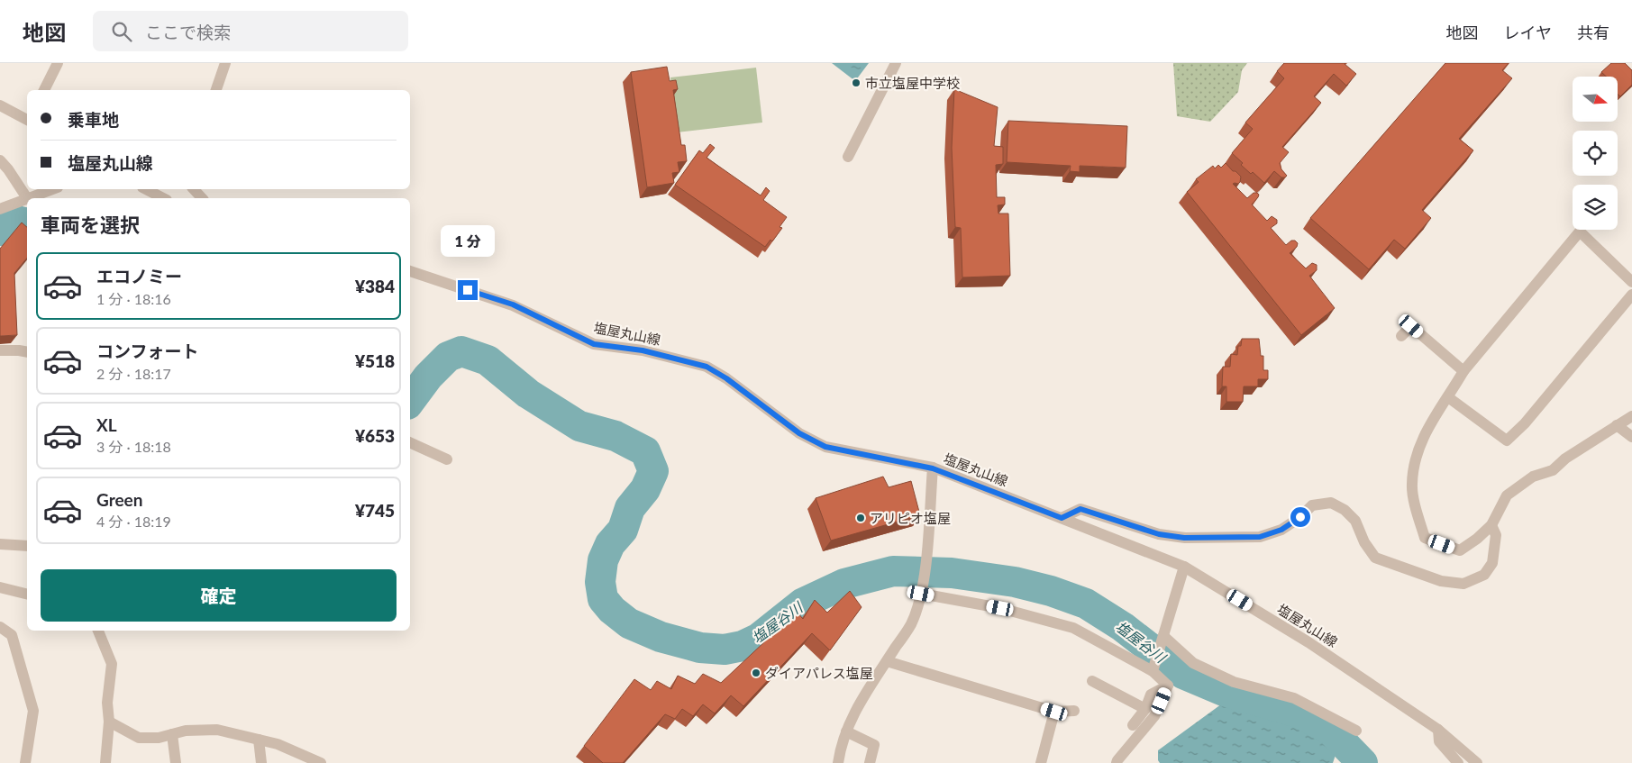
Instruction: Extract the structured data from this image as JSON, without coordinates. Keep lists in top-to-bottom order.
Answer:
{
  "streets": {
    "street": ["塩屋丸山線"]
  },
  "water": ["塩屋谷川"],
  "places": ["市立塩屋中学校", "アリピオ塩屋", "ダイアパレス塩屋"],
  "north": "right",
  "page": {
    "header": "地図",
    "search": "ここで検索",
    "nav": ["地図", "レイヤ", "共有"],
    "banner": ["乗車地", "塩屋丸山線"],
    "heading": "車両を選択",
    "bubble": "1 分",
    "list": [
      {
        "name": "エコノミー",
        "note": "1 分 · 18:16",
        "value": "¥384"
      },
      {
        "name": "コンフォート",
        "note": "2 分 · 18:17",
        "value": "¥518"
      },
      {
        "name": "XL",
        "note": "3 分 · 18:18",
        "value": "¥653"
      },
      {
        "name": "Green",
        "note": "4 分 · 18:19",
        "value": "¥745"
      }
    ],
    "buttons": "確定"
  }
}
